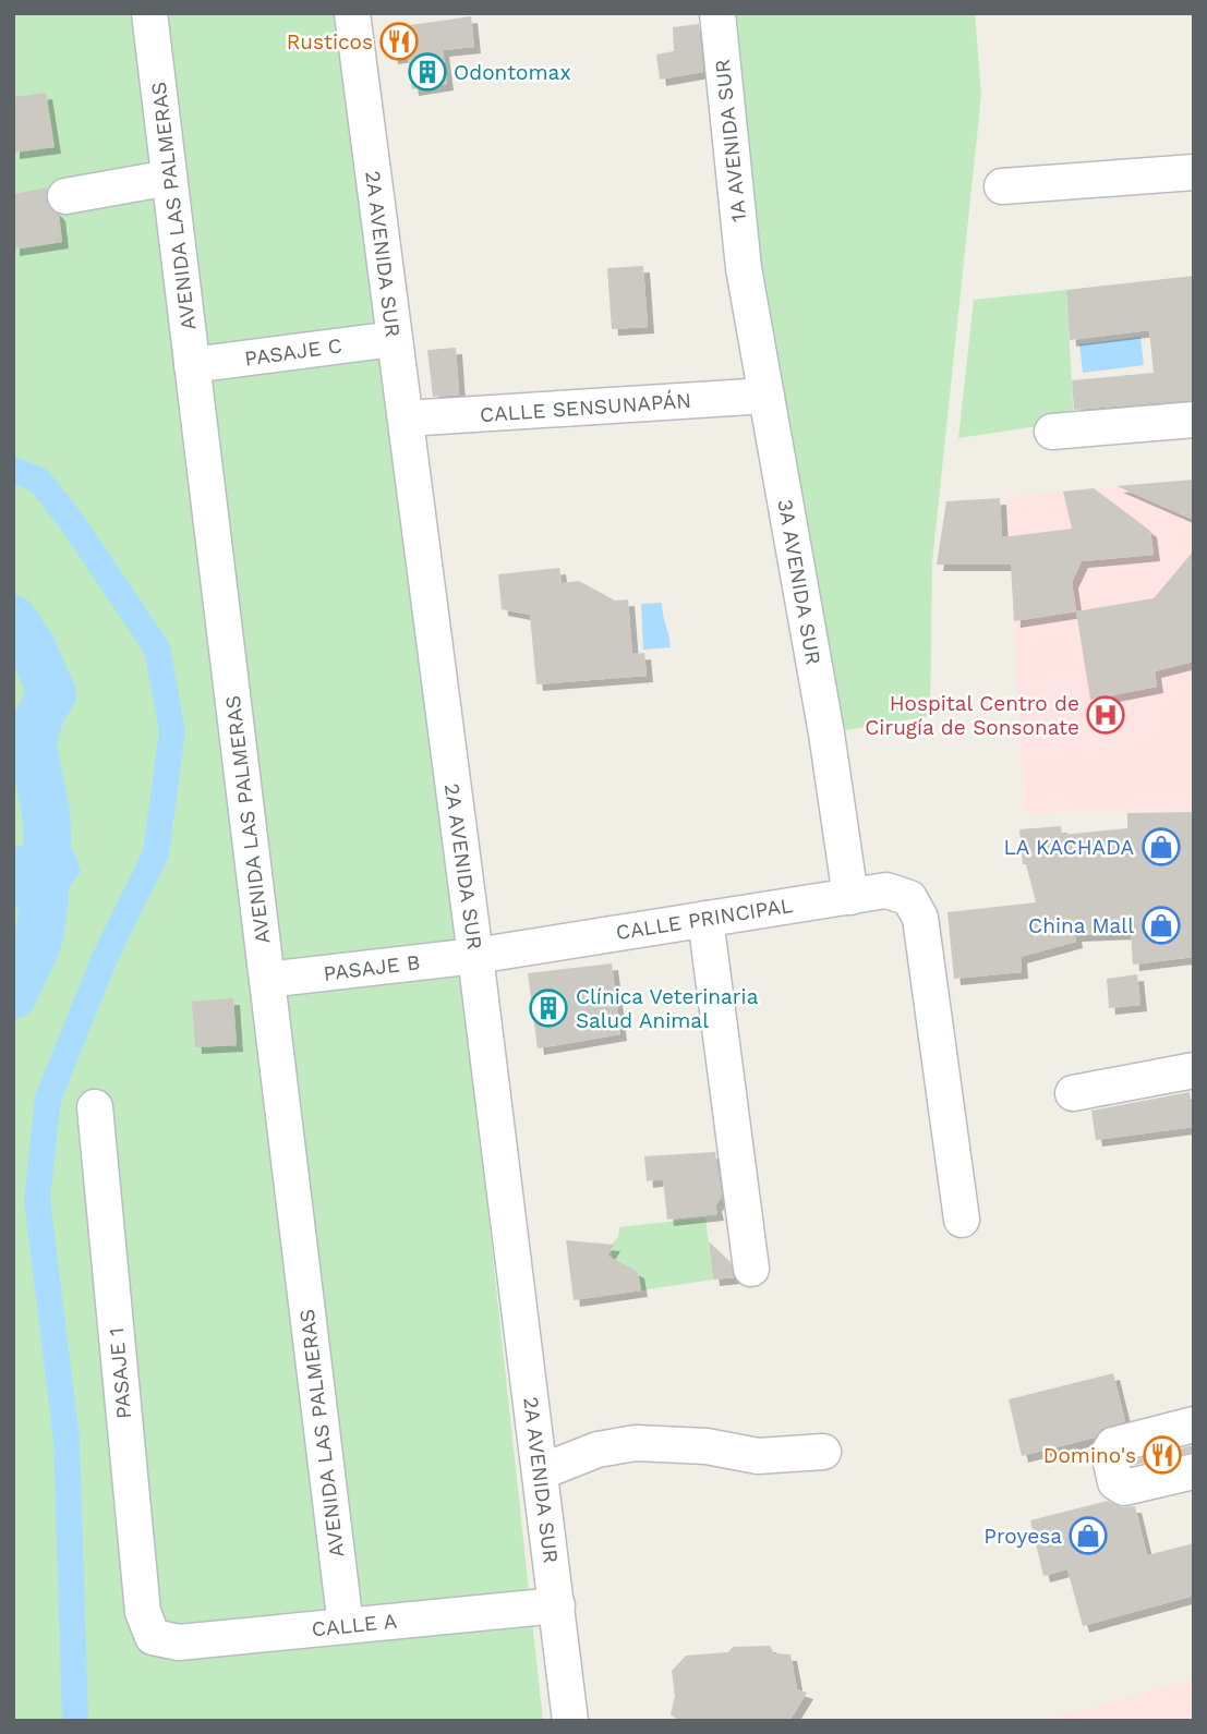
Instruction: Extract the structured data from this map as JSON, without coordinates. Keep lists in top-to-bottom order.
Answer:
{
  "streets": {
    "street": [
      "1A AVENIDA SUR",
      "AVENIDA LAS PALMERAS",
      "2A AVENIDA SUR",
      "PASAJE C",
      "CALLE SENSUNAPÁN",
      "3A AVENIDA SUR",
      "CALLE PRINCIPAL",
      "PASAJE B",
      "PASAJE 1",
      "CALLE A"
    ]
  },
  "crossings": [
    ["1A AVENIDA SUR", "3A AVENIDA SUR"],
    ["AVENIDA LAS PALMERAS", "PASAJE C"],
    ["AVENIDA LAS PALMERAS", "PASAJE B"],
    ["AVENIDA LAS PALMERAS", "CALLE A"],
    ["2A AVENIDA SUR", "PASAJE C"],
    ["2A AVENIDA SUR", "CALLE SENSUNAPÁN"],
    ["2A AVENIDA SUR", "CALLE PRINCIPAL"],
    ["2A AVENIDA SUR", "PASAJE B"],
    ["2A AVENIDA SUR", "CALLE A"],
    ["CALLE SENSUNAPÁN", "3A AVENIDA SUR"],
    ["3A AVENIDA SUR", "CALLE PRINCIPAL"],
    ["CALLE PRINCIPAL", "PASAJE B"],
    ["PASAJE 1", "CALLE A"]
  ],
  "places": {
    "restaurant": ["Rusticos", "Domino's"],
    "building": ["Odontomax", "Clínica Veterinaria Salud Animal"],
    "hospital": ["Hospital Centro de Cirugía de Sonsonate"],
    "shop": ["LA KACHADA", "China Mall", "Proyesa"]
  }
}
